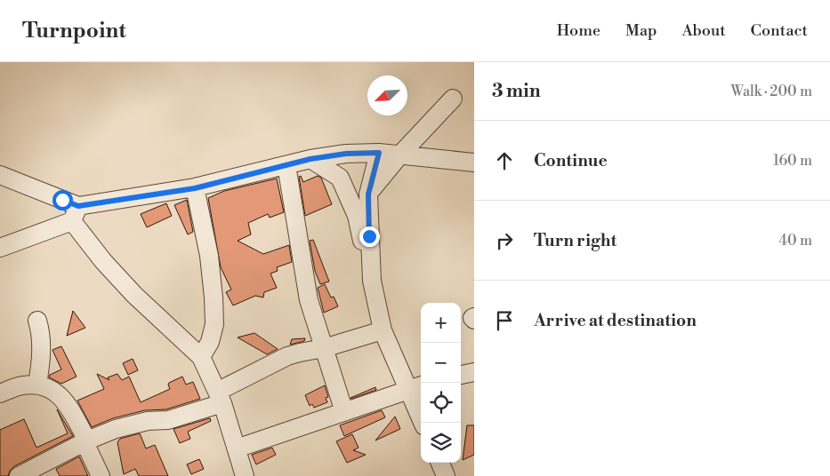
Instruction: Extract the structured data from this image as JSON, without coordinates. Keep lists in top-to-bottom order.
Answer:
{
  "north": "bottom left",
  "page": {
    "header": "Turnpoint",
    "nav": [
      "Home",
      "Map",
      "About",
      "Contact"
    ],
    "heading": ["3 min", "Walk · 200 m"],
    "list": [
      ["Continue", "160 m"],
      ["Turn right", "40 m"],
      "Arrive at destination"
    ],
    "map_buttons": ["+", "−"]
  }
}
